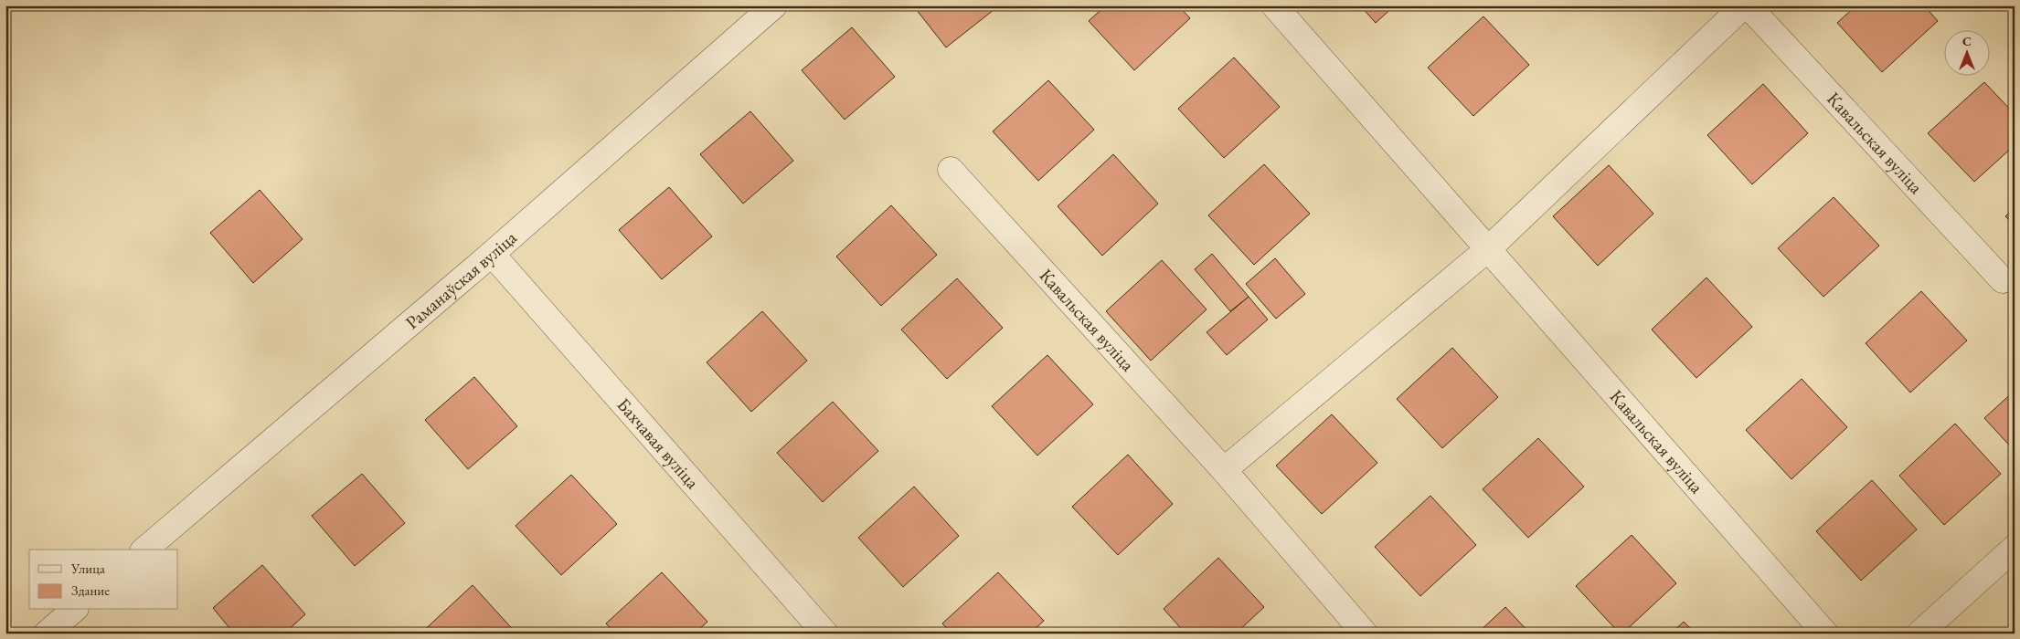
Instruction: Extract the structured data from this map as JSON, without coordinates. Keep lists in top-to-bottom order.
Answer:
{
  "streets": {
    "street": ["Кавальская вуліца", "Раманаўская вуліца", "Бахчавая вуліца"]
  },
  "crossings": [
    ["Раманаўская вуліца", "Бахчавая вуліца"]
  ],
  "legend": ["Улица", "Здание"],
  "north": "top"
}
